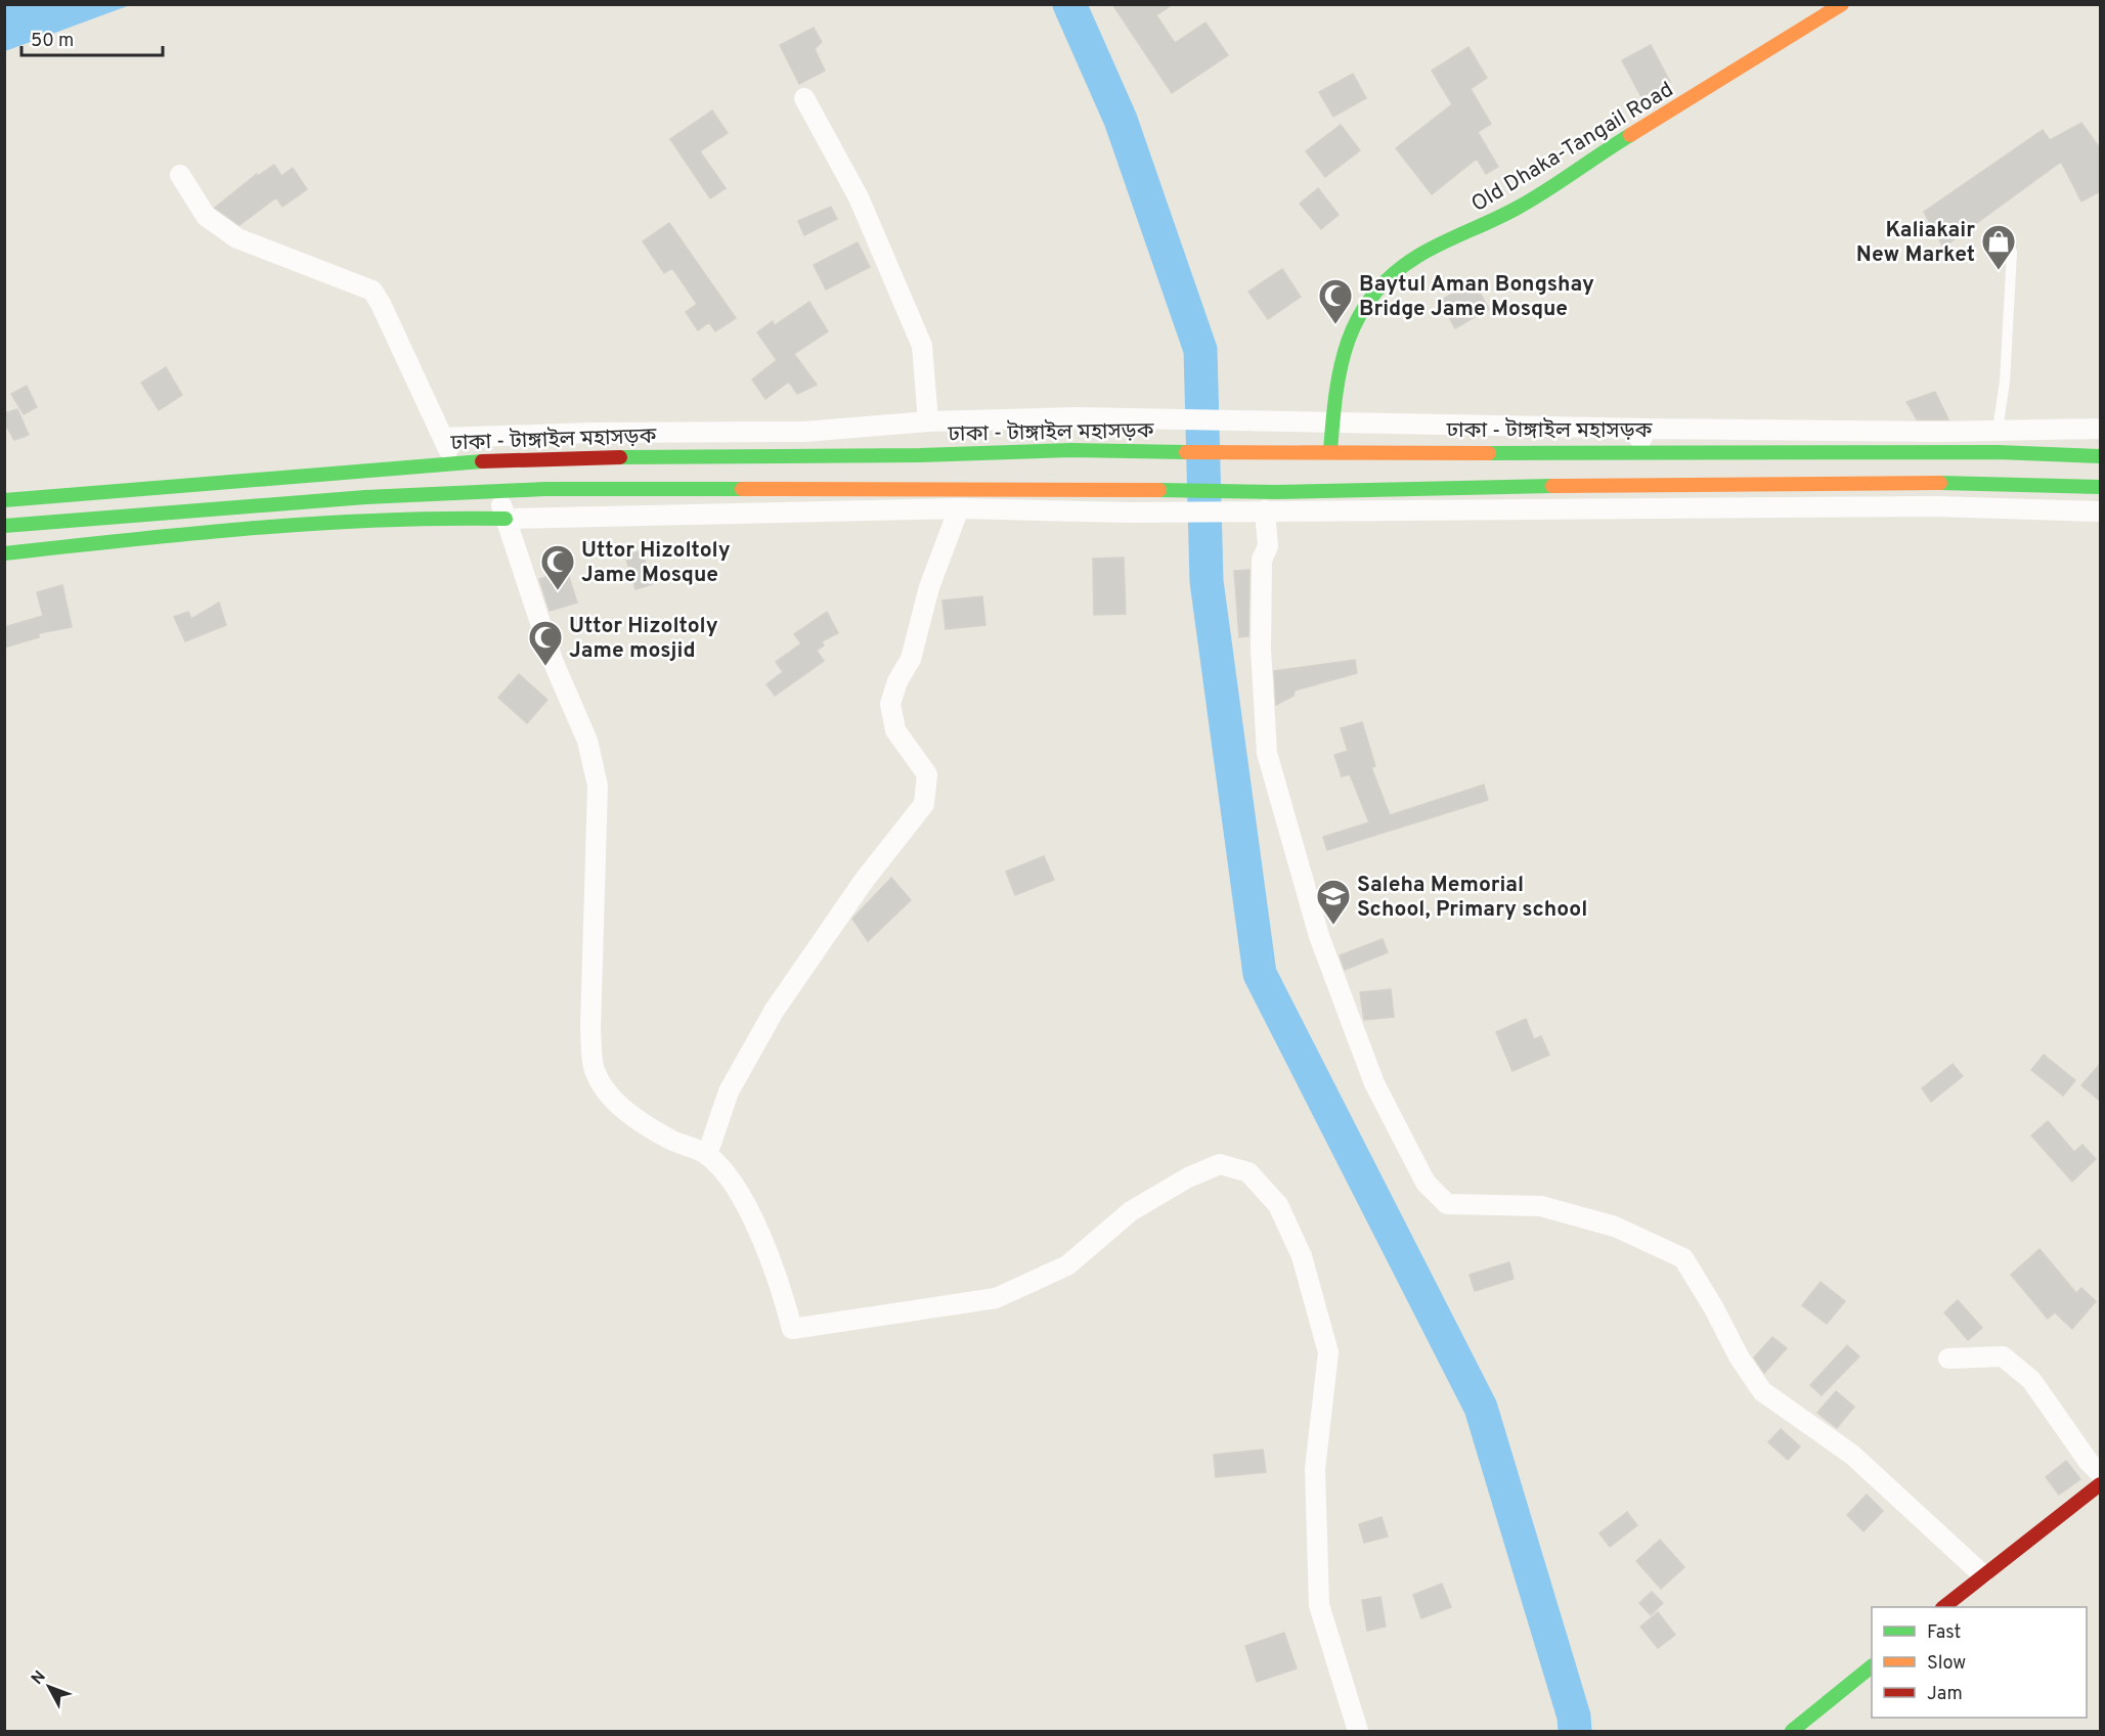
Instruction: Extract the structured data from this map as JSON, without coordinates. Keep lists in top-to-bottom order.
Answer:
{
  "streets": {
    "main road": ["Old Dhaka-Tangail Road", "ঢাকা - টাঙ্গাইল মহাসড়ক"]
  },
  "crossings": [
    ["Old Dhaka-Tangail Road", "ঢাকা - টাঙ্গাইল মহাসড়ক"]
  ],
  "places": {
    "shop": ["Kaliakair New Market"],
    "mosque": ["Baytul Aman Bongshay Bridge Jame Mosque", "Uttor Hizoltoly Jame Mosque", "Uttor Hizoltoly Jame mosjid"],
    "school or university": ["Saleha Memorial School, Primary school"]
  },
  "legend": ["Fast", "Slow", "Jam"],
  "scale_bar": "50 m",
  "north": "top left"
}
